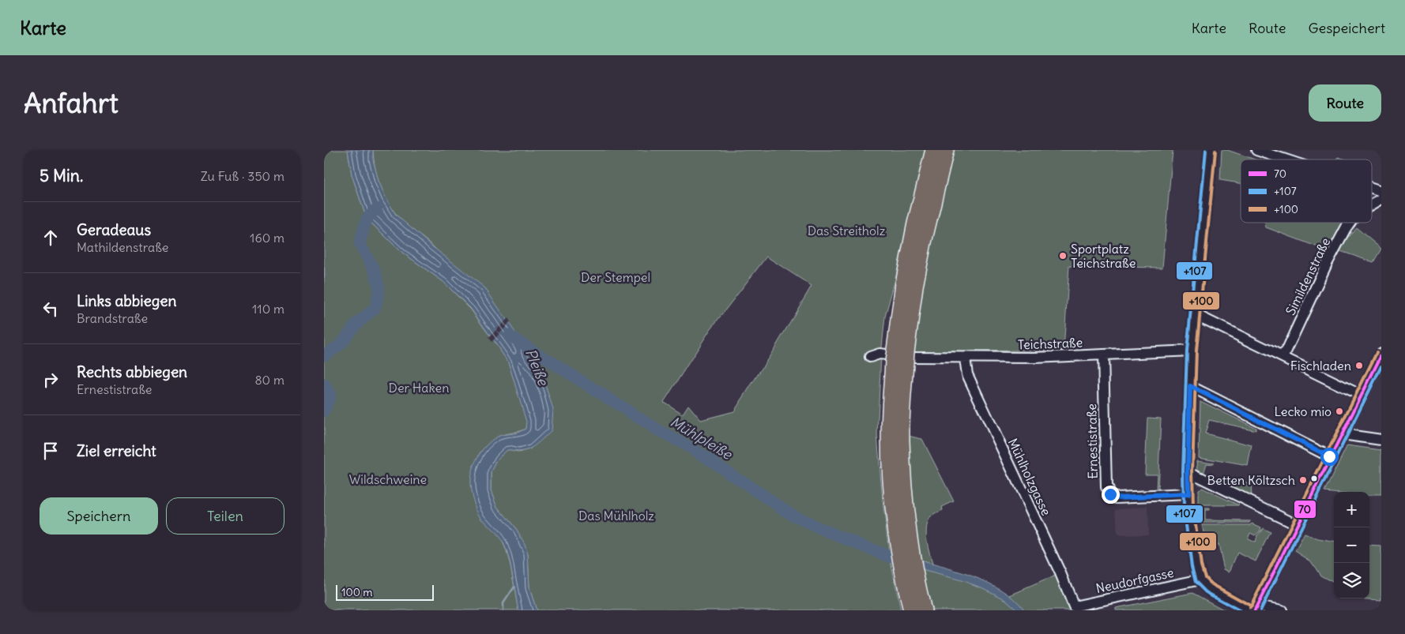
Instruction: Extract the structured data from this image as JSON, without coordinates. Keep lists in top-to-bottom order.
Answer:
{
  "streets": {
    "street": [
      "Simildenstraße",
      "Teichstraße",
      "Ernestistraße",
      "Mühlholzgasse",
      "Neudorfgasse"
    ]
  },
  "crossings": [
    ["Teichstraße", "Ernestistraße"],
    ["Teichstraße", "Mühlholzgasse"],
    ["Mühlholzgasse", "Neudorfgasse"]
  ],
  "water": ["Pleiße", "Mühlpleiße"],
  "parks": [
    "Das Streitholz",
    "Der Stempel",
    "Der Haken",
    "Wildschweine",
    "Das Mühlholz"
  ],
  "places": [
    "Sportplatz Teichstraße",
    "Fischladen",
    "Lecko mio",
    "Betten Költzsch"
  ],
  "lines": ["transit line +107", "transit line +100", "transit line 70"],
  "legend": ["70", "+107", "+100"],
  "scale_bar": "100 m",
  "page": {
    "header": "Karte",
    "nav": ["Karte", "Route", "Gespeichert"],
    "buttons": [
      "Route",
      ["Speichern", "Teilen"]
    ],
    "title": "Anfahrt",
    "heading": ["5 Min.", "Zu Fuß · 350 m"],
    "list": [
      ["Geradeaus", "Mathildenstraße", "160 m"],
      ["Links abbiegen", "Brandstraße", "110 m"],
      ["Rechts abbiegen", "Ernestistraße", "80 m"],
      "Ziel erreicht"
    ],
    "map_buttons": ["+", "−"],
    "scale": "100 m"
  }
}
